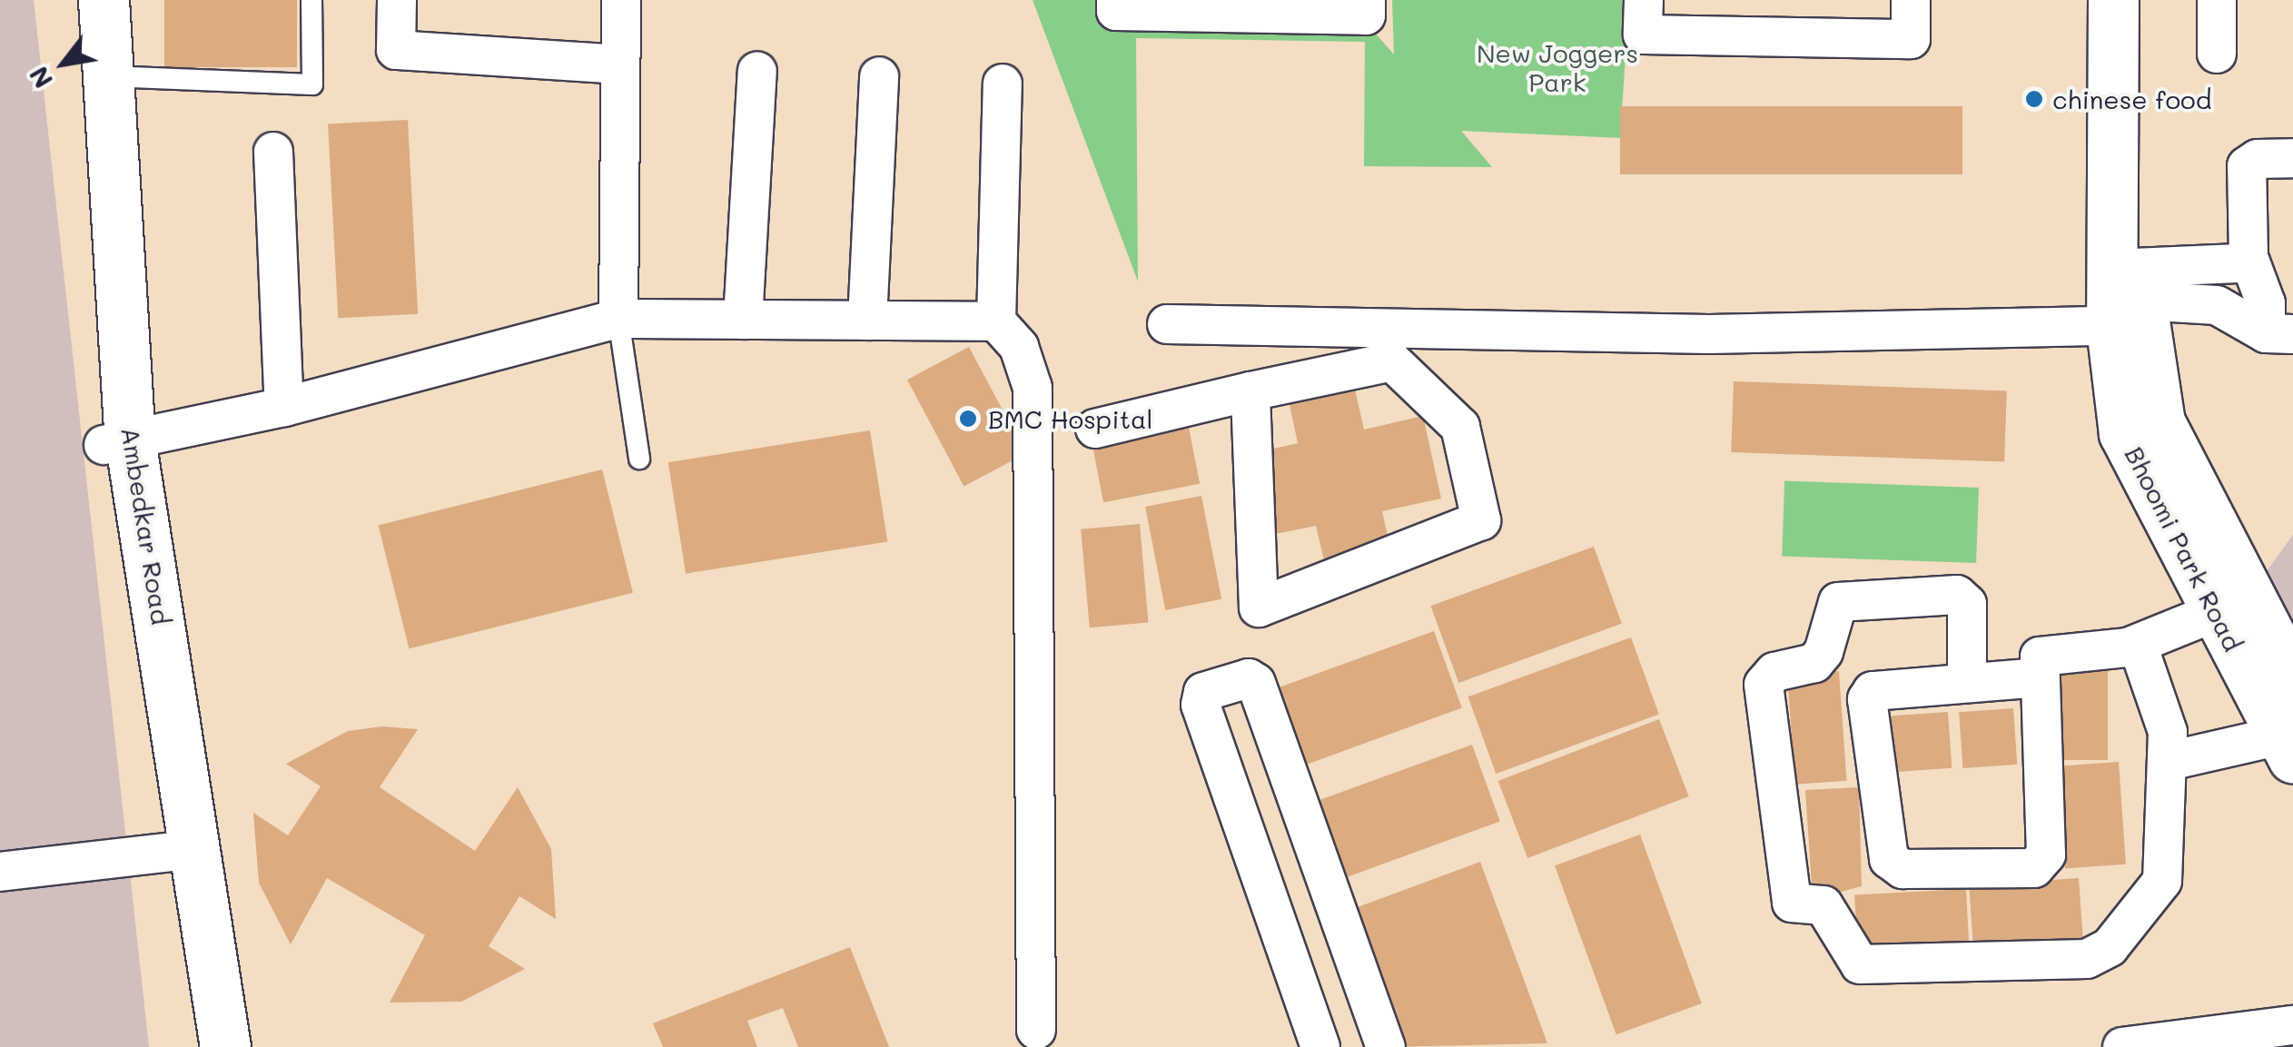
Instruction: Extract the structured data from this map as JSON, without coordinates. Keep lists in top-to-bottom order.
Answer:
{
  "streets": {
    "street": ["Ambedkar Road", "Bhoomi Park Road"]
  },
  "parks": ["New Joggers Park"],
  "places": ["chinese food", "BMC Hospital"],
  "north": "bottom left"
}
